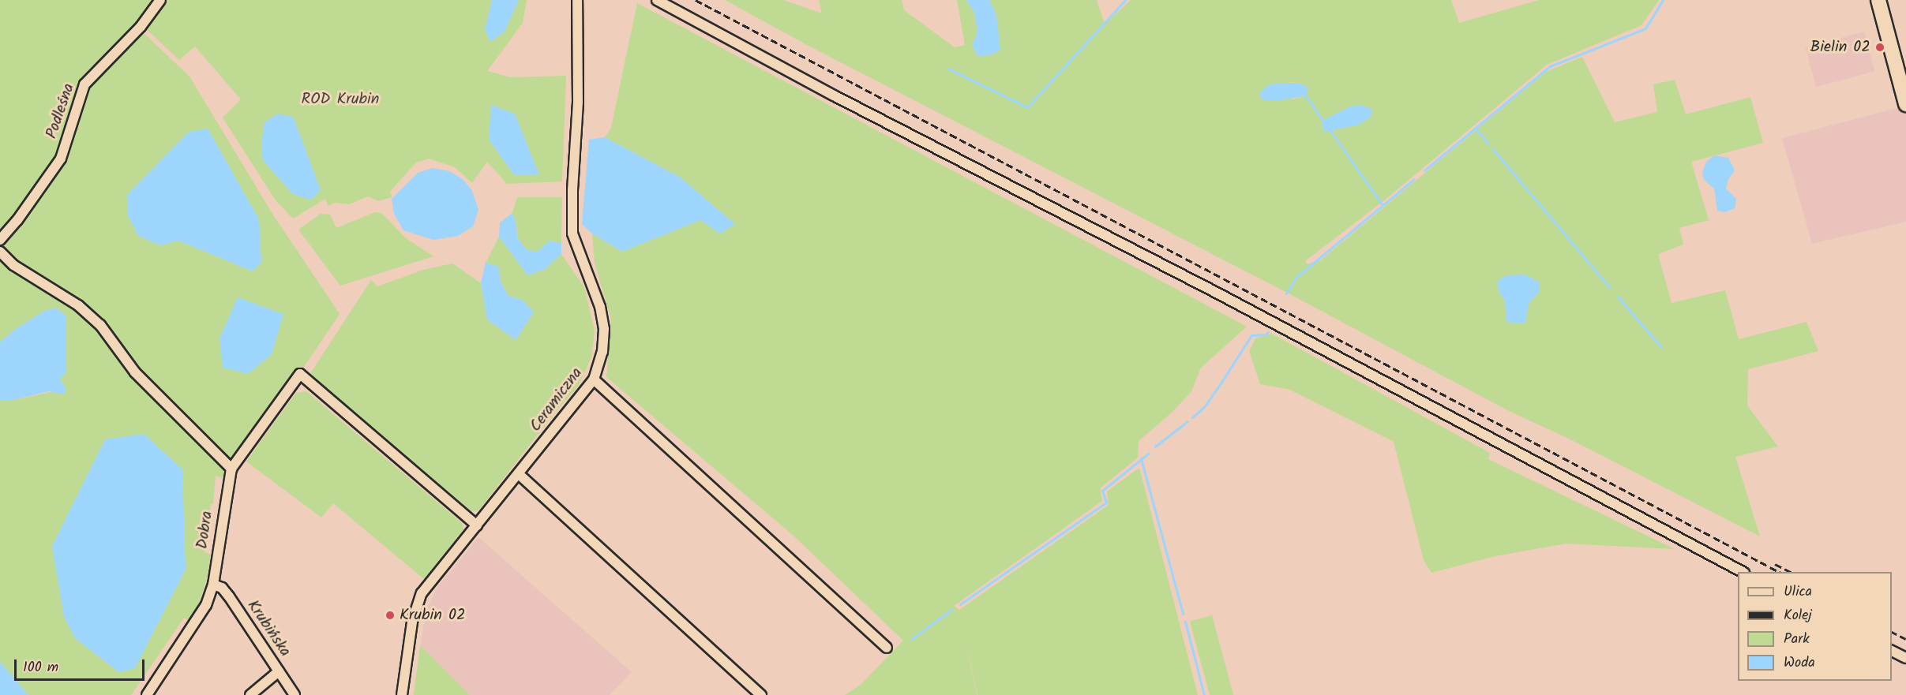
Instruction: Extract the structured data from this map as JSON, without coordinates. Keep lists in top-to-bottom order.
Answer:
{
  "streets": {
    "street": [
      "Podleśna",
      "Ceramiczna",
      "Dobra",
      "Krubińska"
    ]
  },
  "crossings": [
    ["Ceramiczna", "Dobra"],
    ["Dobra", "Krubińska"]
  ],
  "parks": ["ROD Krubin"],
  "places": ["Bielin 02", "Krubin 02"],
  "legend": [
    "Ulica",
    "Kolej",
    "Park",
    "Woda"
  ],
  "scale_bar": "100 m"
}
